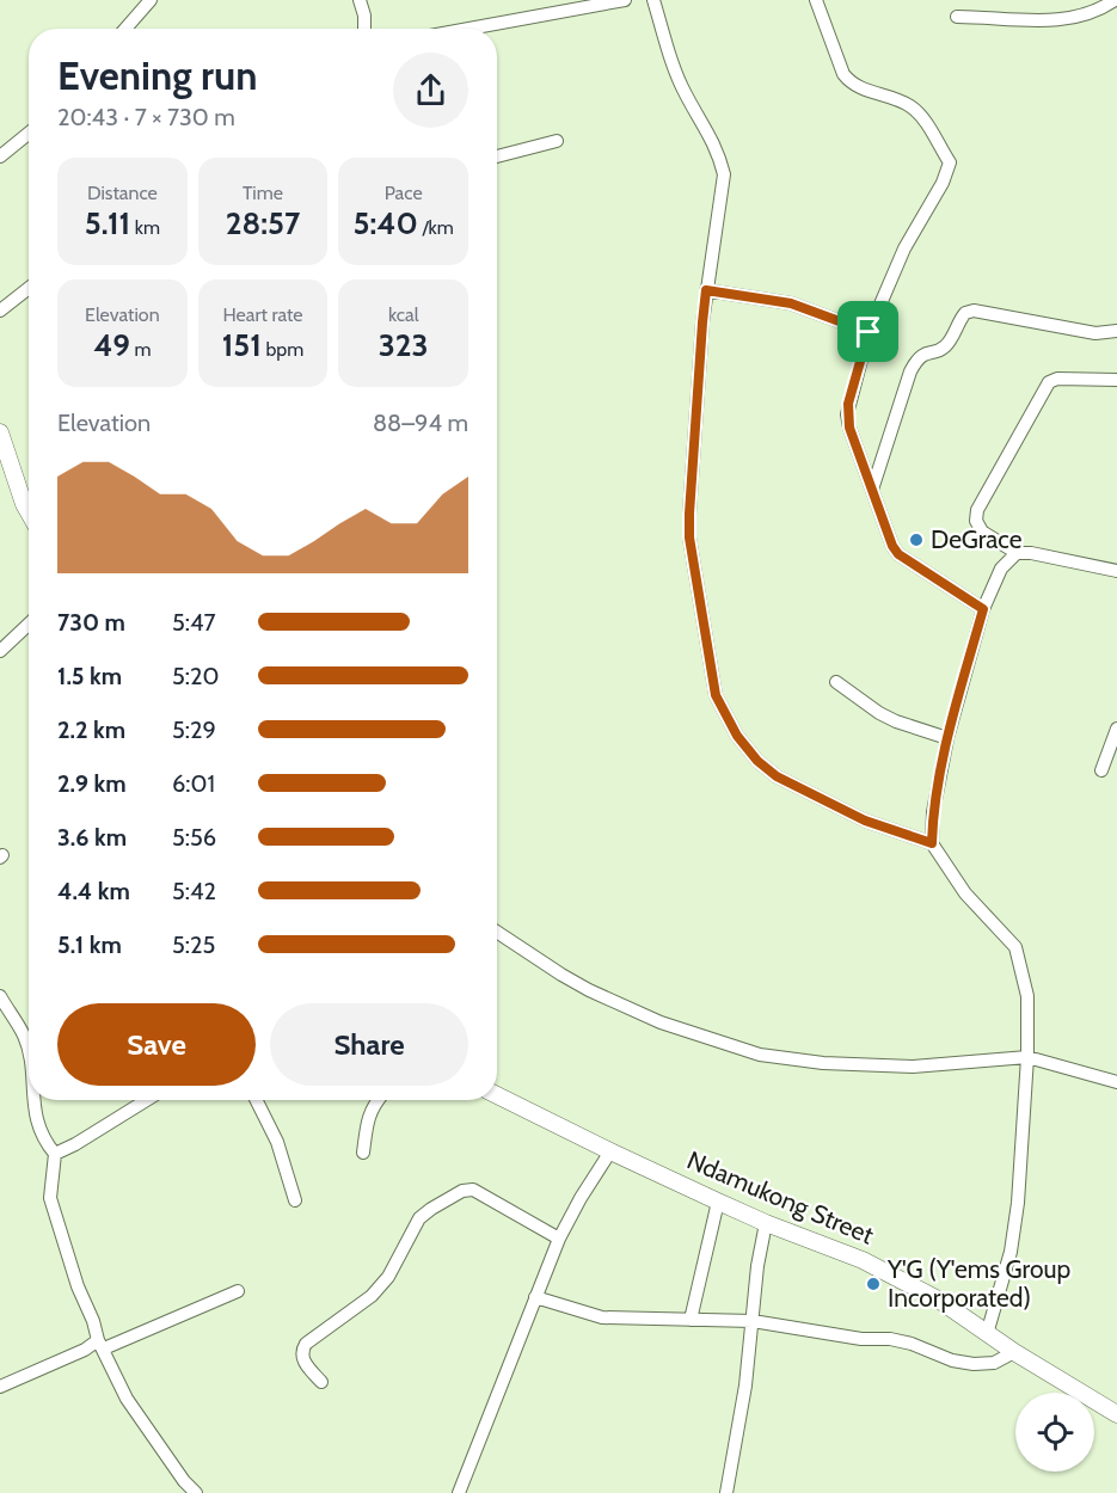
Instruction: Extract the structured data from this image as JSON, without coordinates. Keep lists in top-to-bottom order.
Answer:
{
  "streets": {
    "main road": ["Ndamukong Street"]
  },
  "places": ["DeGrace", "Y'G (Y'ems Group Incorporated)"],
  "page": {
    "heading": ["Evening run", "20:43 · 7 × 730 m"],
    "stats": [
      ["Distance", "5.11 km"],
      ["Time", "28:57"],
      ["Pace", "5:40 /km"],
      ["Elevation", "49 m"],
      ["Heart rate", "151 bpm"],
      ["kcal", "323"]
    ],
    "chart": ["Elevation", "88–94 m"],
    "list": [
      {
        "name": "730 m",
        "note": "5:47"
      },
      {
        "name": "1.5 km",
        "note": "5:20"
      },
      {
        "name": "2.2 km",
        "note": "5:29"
      },
      {
        "name": "2.9 km",
        "note": "6:01"
      },
      {
        "name": "3.6 km",
        "note": "5:56"
      },
      {
        "name": "4.4 km",
        "note": "5:42"
      },
      {
        "name": "5.1 km",
        "note": "5:25"
      }
    ],
    "buttons": ["Save", "Share"]
  }
}
